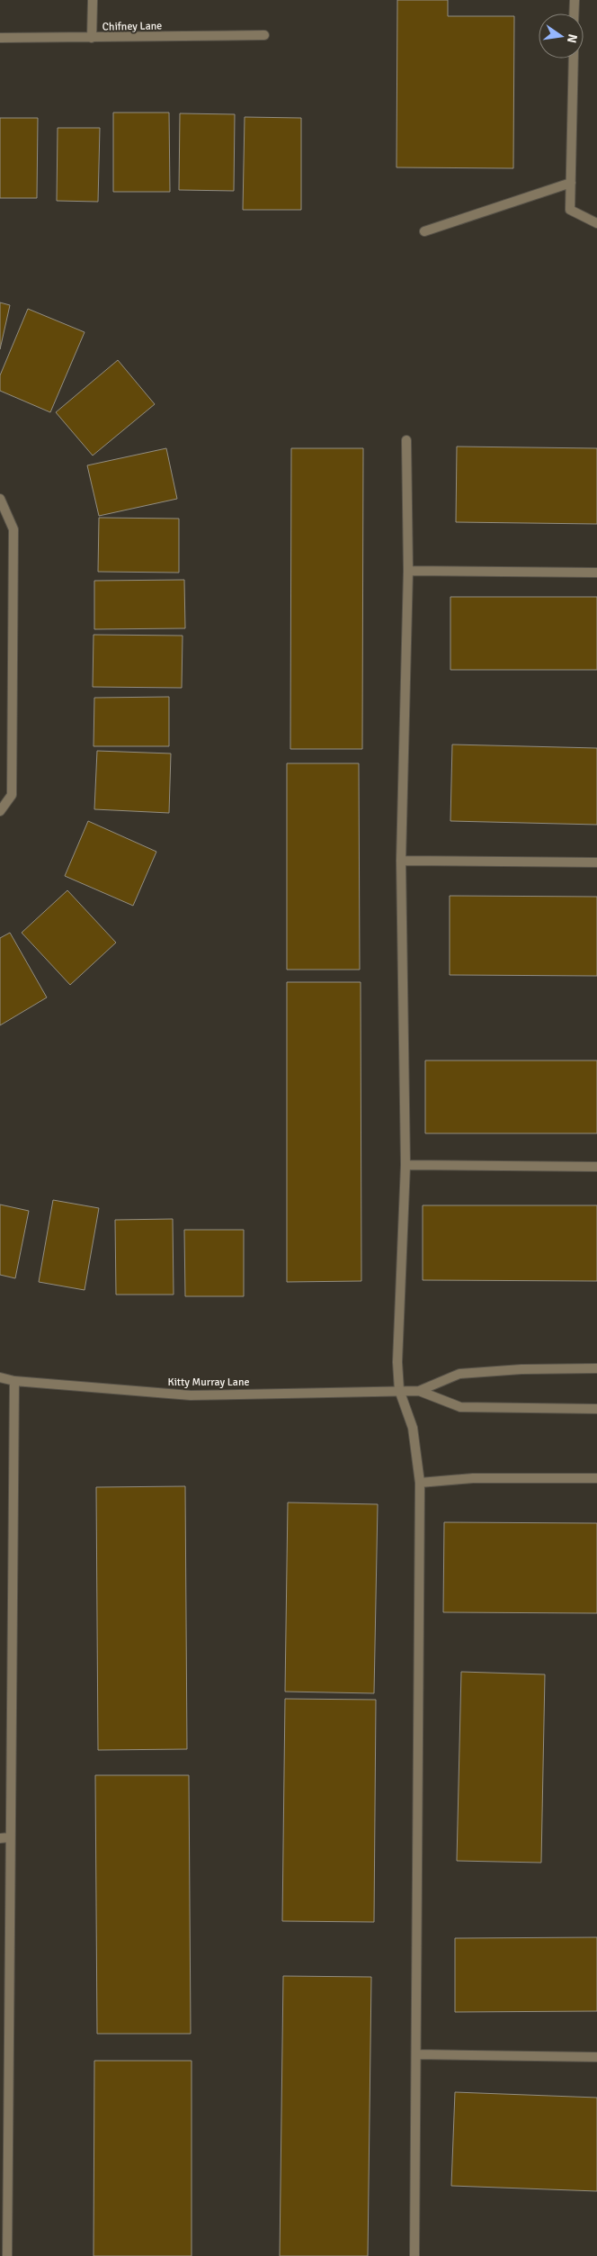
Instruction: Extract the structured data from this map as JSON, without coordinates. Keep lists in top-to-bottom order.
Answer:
{
  "streets": {
    "street": ["Chifney Lane", "Kitty Murray Lane"]
  },
  "north": "right"
}
